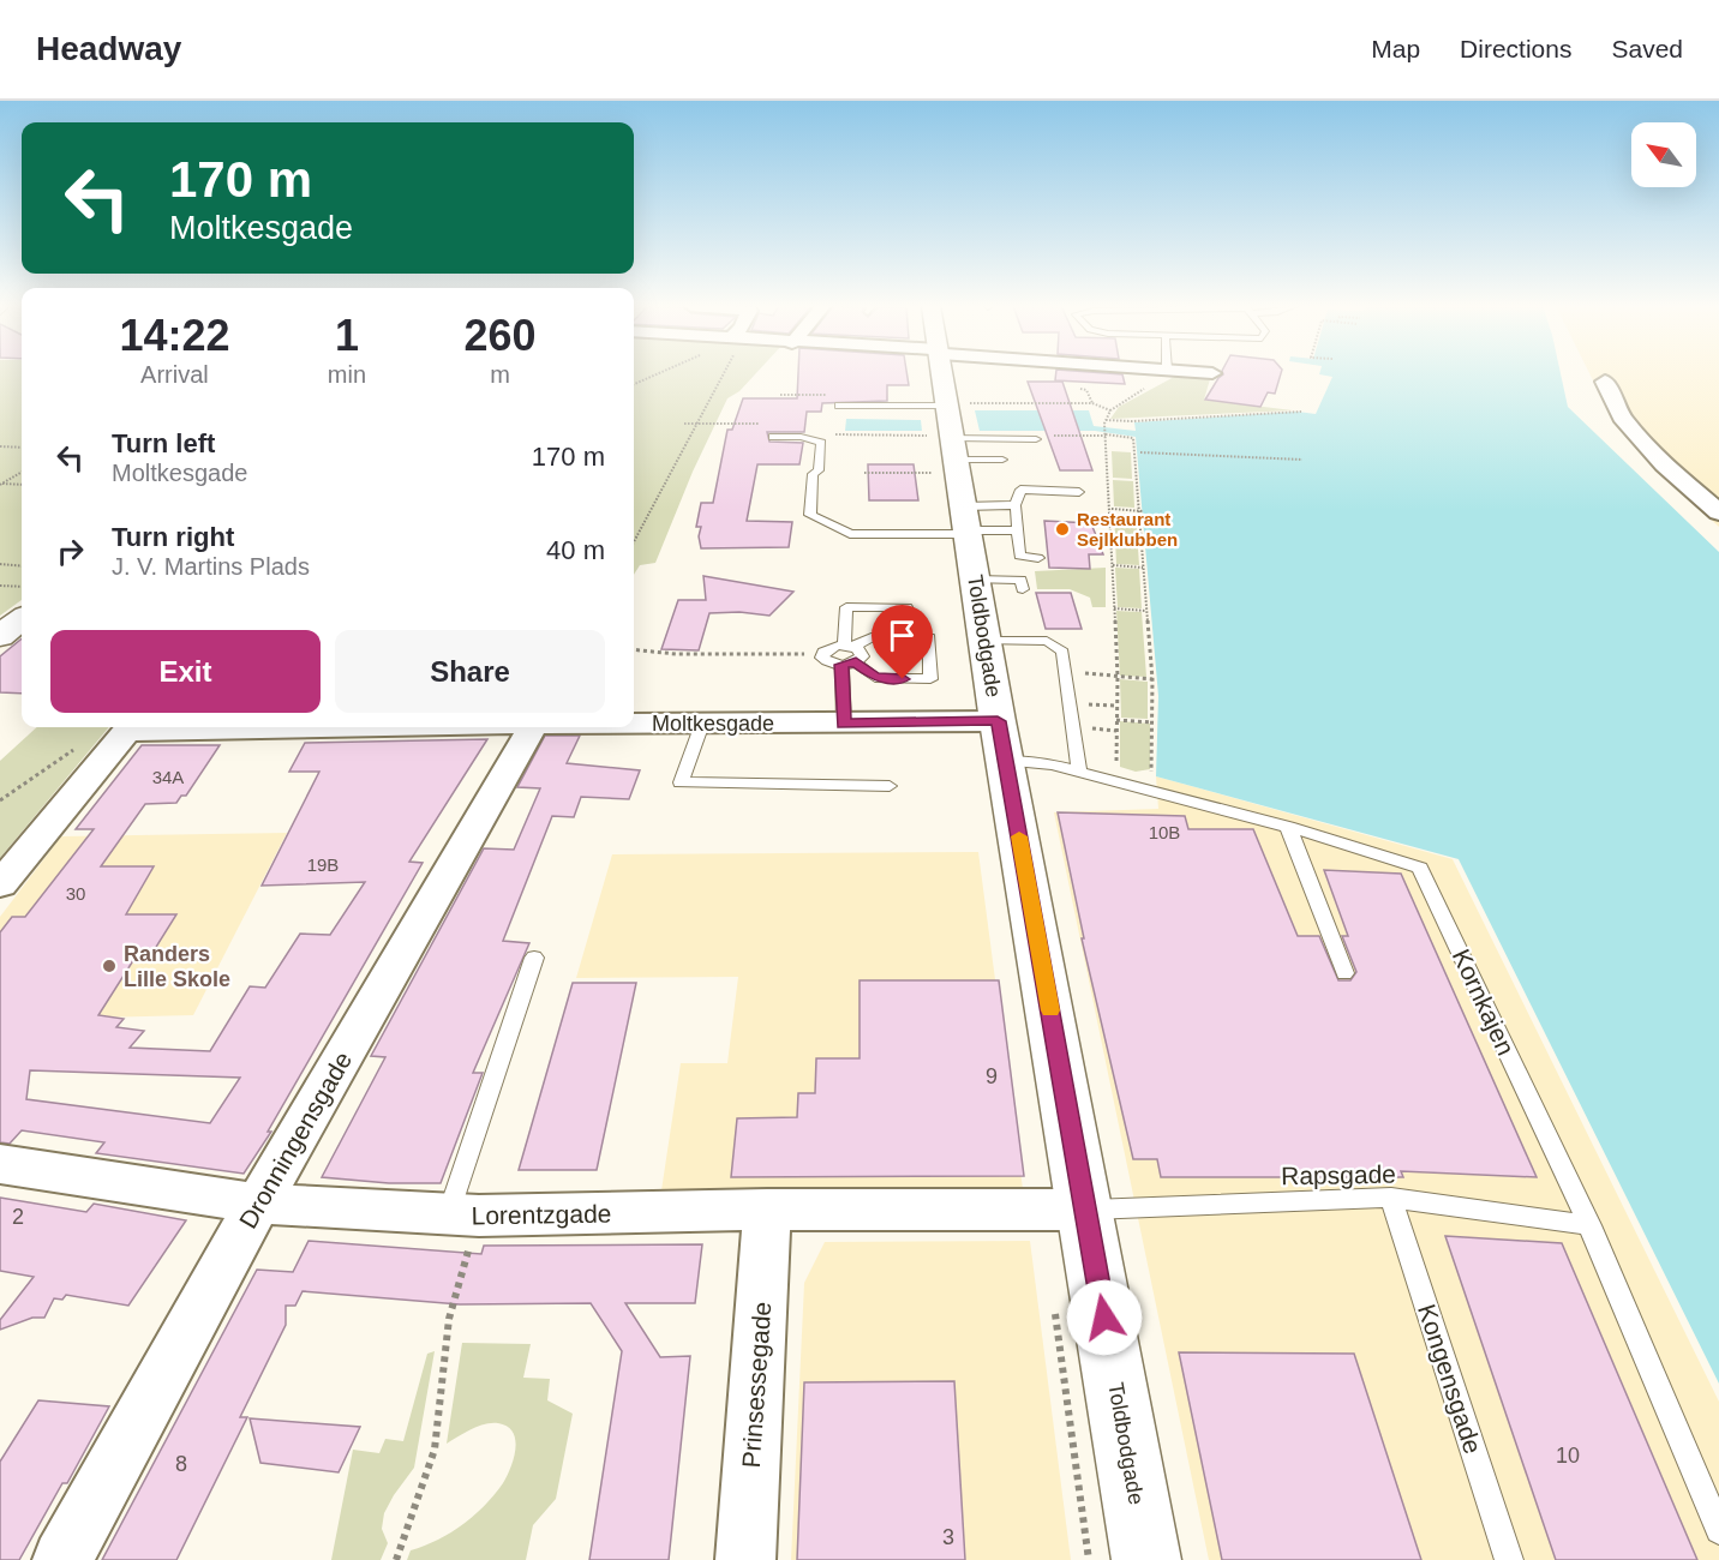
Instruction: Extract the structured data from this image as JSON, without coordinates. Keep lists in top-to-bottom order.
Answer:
{
  "streets": {
    "street": [
      "Toldbodgade",
      "Moltkesgade",
      "Dronningensgade",
      "Lorentzgade",
      "Prinsessegade"
    ],
    "lane": ["Kornkajen", "Rapsgade", "Kongensgade"]
  },
  "crossings": [
    ["Toldbodgade", "Moltkesgade"],
    ["Toldbodgade", "Kornkajen"],
    ["Toldbodgade", "Rapsgade"],
    ["Toldbodgade", "Lorentzgade"],
    ["Kornkajen", "Rapsgade"],
    ["Dronningensgade", "Lorentzgade"],
    ["Rapsgade", "Lorentzgade"],
    ["Rapsgade", "Kongensgade"],
    ["Lorentzgade", "Prinsessegade"]
  ],
  "places": ["Restaurant Sejlklubben", "Randers Lille Skole"],
  "house_numbers": [
    "34A",
    "10B",
    "19B",
    "30",
    "9",
    "2",
    "10",
    "8",
    "3"
  ],
  "north": "top left",
  "page": {
    "header": "Headway",
    "nav": ["Map", "Directions", "Saved"],
    "turn": ["170 m", "Moltkesgade"],
    "eta": [
      "14:22",
      "Arrival",
      "1",
      "min",
      "260",
      "m"
    ],
    "list": [
      {
        "name": "Turn left",
        "note": "Moltkesgade",
        "value": "170 m"
      },
      {
        "name": "Turn right",
        "note": "J. V. Martins Plads",
        "value": "40 m"
      }
    ],
    "buttons": ["Exit", "Share"]
  }
}
